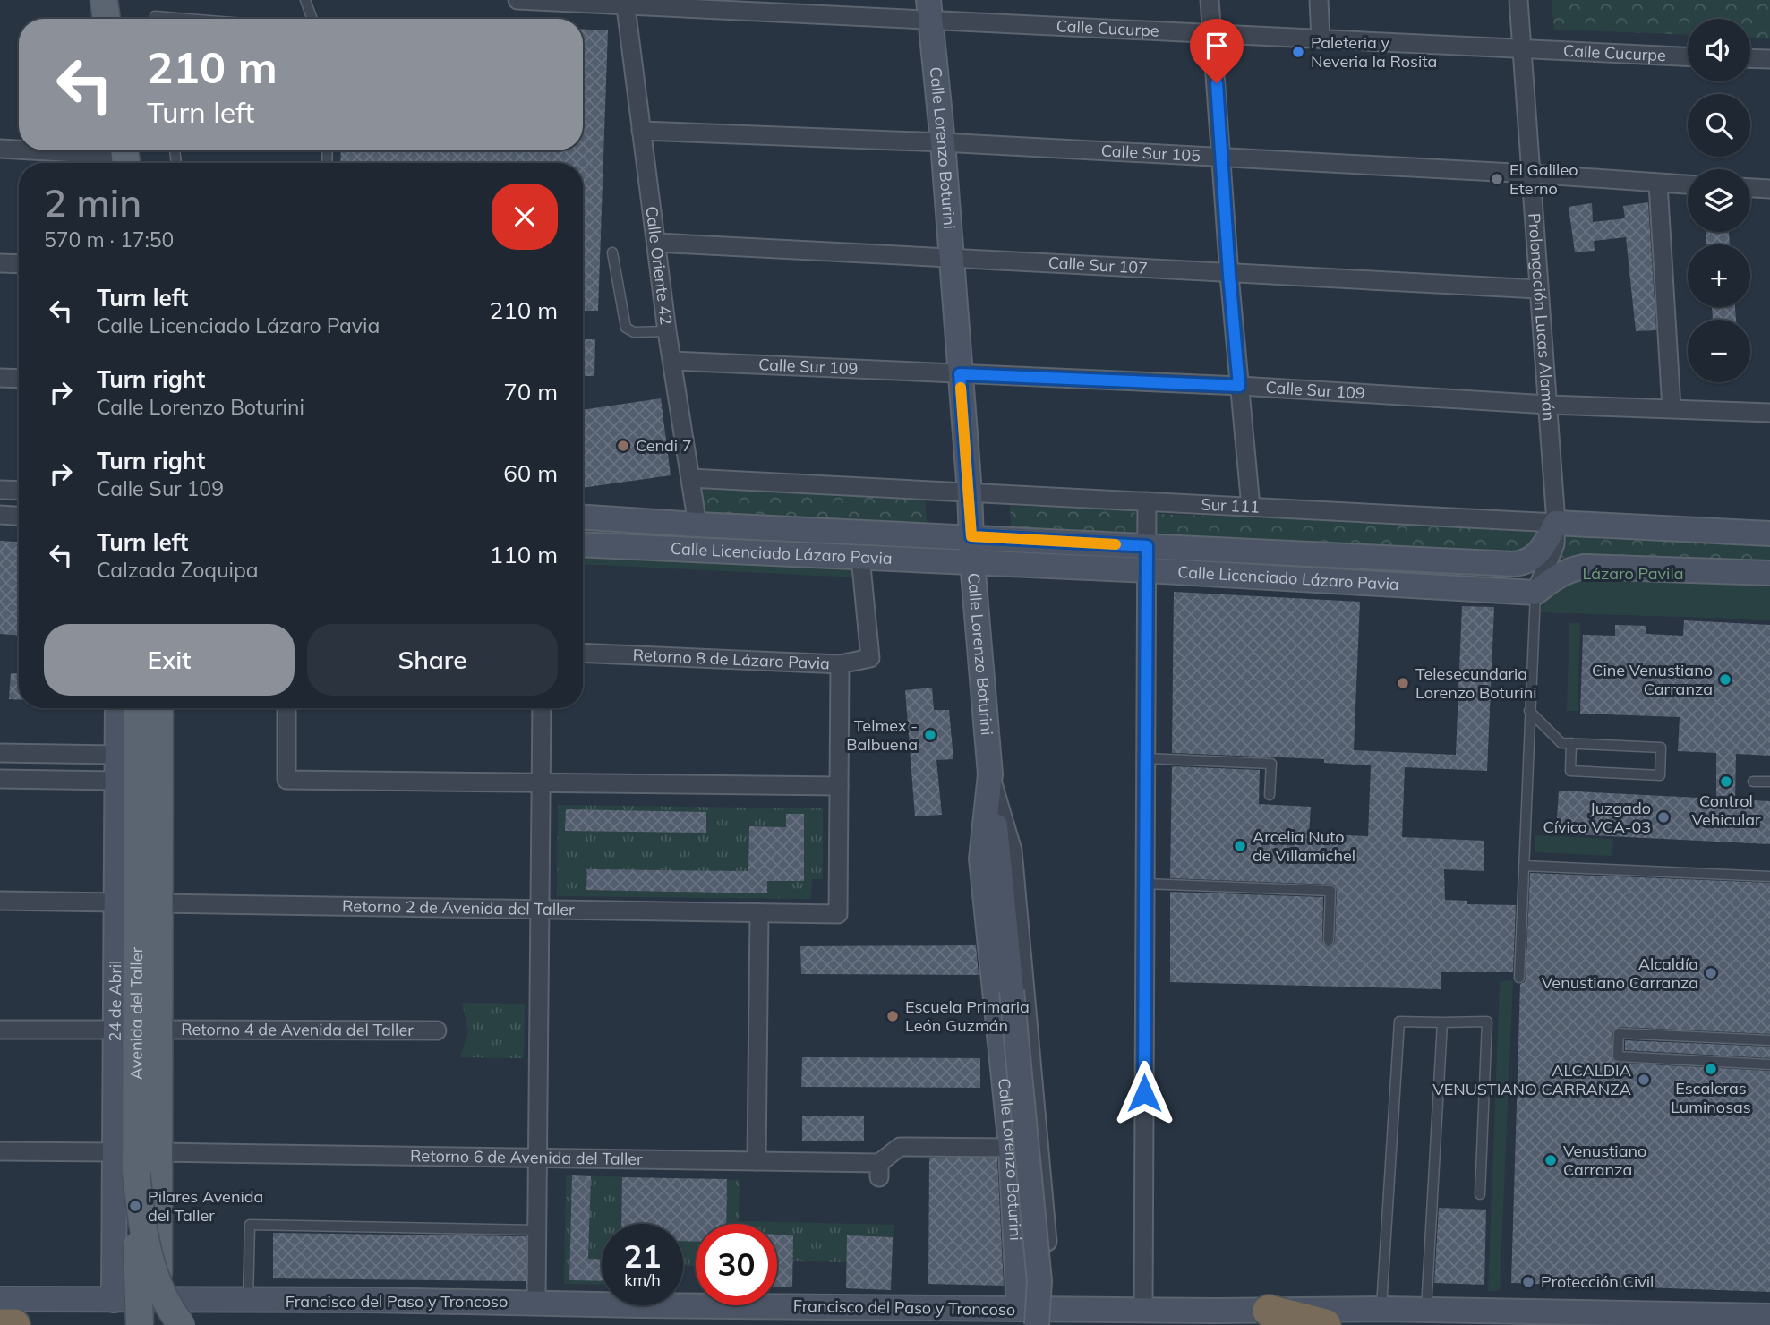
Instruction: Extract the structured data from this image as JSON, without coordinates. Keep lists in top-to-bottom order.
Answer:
{
  "streets": {
    "main road": [
      "Calle Lorenzo Boturini",
      "Sur 111",
      "Calle Licenciado Lázaro Pavia",
      "24 de Abril",
      "Avenida del Taller",
      "Francisco del Paso y Troncoso"
    ],
    "street": [
      "Calle Cucurpe",
      "Calle Sur 105",
      "Calle Oriente 42",
      "Calle Sur 107",
      "Prolongación Lucas Alamán",
      "Calle Sur 109",
      "Retorno 8 de Lázaro Pavia",
      "Retorno 2 de Avenida del Taller",
      "Retorno 4 de Avenida del Taller",
      "Retorno 6 de Avenida del Taller"
    ]
  },
  "crossings": [
    ["Calle Cucurpe", "Calle Lorenzo Boturini"],
    ["Calle Cucurpe", "Calle Oriente 42"],
    ["Calle Cucurpe", "Prolongación Lucas Alamán"],
    ["Calle Lorenzo Boturini", "Calle Sur 105"],
    ["Calle Lorenzo Boturini", "Calle Sur 107"],
    ["Calle Lorenzo Boturini", "Calle Sur 109"],
    ["Calle Lorenzo Boturini", "Sur 111"],
    ["Calle Lorenzo Boturini", "Calle Licenciado Lázaro Pavia"],
    ["Calle Lorenzo Boturini", "Retorno 6 de Avenida del Taller"],
    ["Calle Lorenzo Boturini", "Francisco del Paso y Troncoso"],
    ["Calle Sur 105", "Calle Oriente 42"],
    ["Calle Sur 105", "Prolongación Lucas Alamán"],
    ["Calle Oriente 42", "Calle Sur 107"],
    ["Calle Oriente 42", "Calle Sur 109"],
    ["Calle Oriente 42", "Sur 111"],
    ["Calle Oriente 42", "Calle Licenciado Lázaro Pavia"],
    ["Calle Sur 107", "Prolongación Lucas Alamán"],
    ["Prolongación Lucas Alamán", "Calle Sur 109"],
    ["Prolongación Lucas Alamán", "Sur 111"],
    ["Prolongación Lucas Alamán", "Calle Licenciado Lázaro Pavia"],
    ["Sur 111", "Calle Licenciado Lázaro Pavia"],
    ["Retorno 8 de Lázaro Pavia", "Retorno 2 de Avenida del Taller"],
    ["Retorno 2 de Avenida del Taller", "Avenida del Taller"],
    ["24 de Abril", "Francisco del Paso y Troncoso"],
    ["Avenida del Taller", "Retorno 4 de Avenida del Taller"],
    ["Avenida del Taller", "Retorno 6 de Avenida del Taller"],
    ["Avenida del Taller", "Francisco del Paso y Troncoso"]
  ],
  "parks": ["Lázaro Pavila"],
  "places": [
    "Paleteria y Neveria la Rosita",
    "El Galileo Eterno",
    "Cendi 7",
    "Cine Venustiano Carranza",
    "Telesecundaria Lorenzo Boturini",
    "Telmex - Balbuena",
    "Control Vehicular",
    "Juzgado Cívico VCA-03",
    "Arcelia Nuto de Villamichel",
    "Alcaldía Venustiano Carranza",
    "Escuela Primaria León Guzmán",
    "Escaleras Luminosas",
    "ALCALDIA VENUSTIANO CARRANZA",
    "Venustiano Carranza",
    "Pilares Avenida del Taller",
    "Protección Civil"
  ],
  "page": {
    "map_buttons": ["+", "−"],
    "turn": ["210 m", "Turn left"],
    "heading": ["2 min", "570 m · 17:50"],
    "list": [
      {
        "name": "Turn left",
        "note": "Calle Licenciado Lázaro Pavia",
        "value": "210 m"
      },
      {
        "name": "Turn right",
        "note": "Calle Lorenzo Boturini",
        "value": "70 m"
      },
      {
        "name": "Turn right",
        "note": "Calle Sur 109",
        "value": "60 m"
      },
      {
        "name": "Turn left",
        "note": "Calzada Zoquipa",
        "value": "110 m"
      }
    ],
    "buttons": ["Exit", "Share"],
    "speed": "21 km/h",
    "limit": "30"
  }
}
